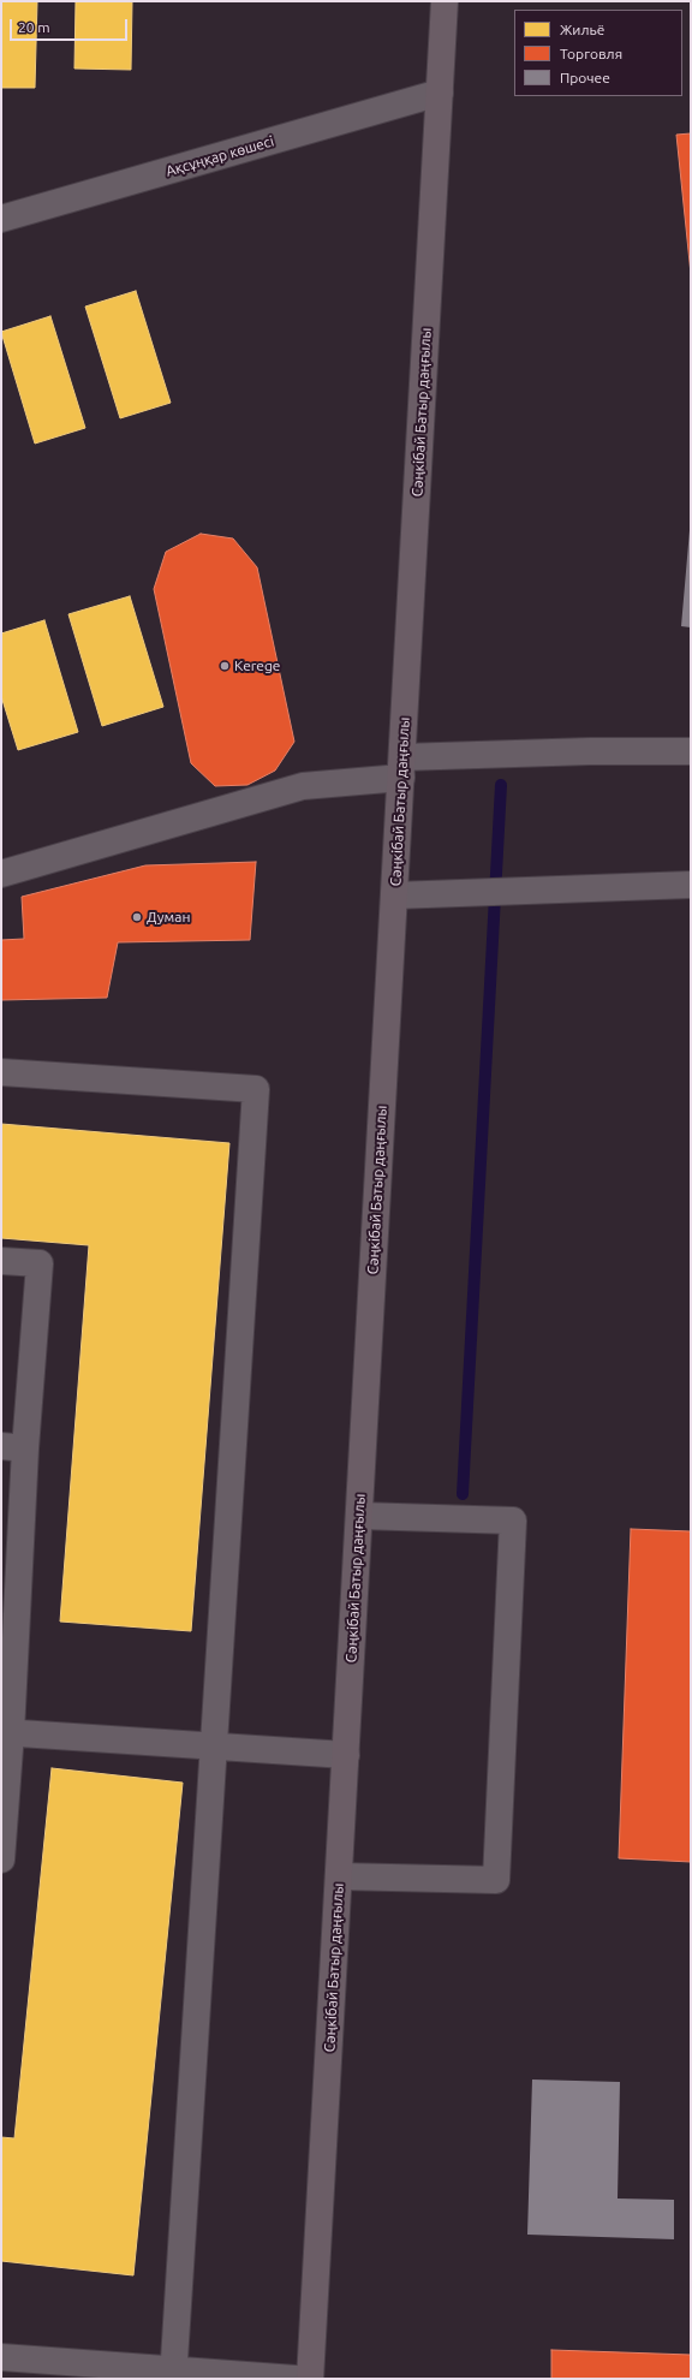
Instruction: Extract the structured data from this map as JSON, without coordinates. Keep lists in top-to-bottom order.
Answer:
{
  "streets": {
    "main road": ["Сәңкібай Батыр даңғылы"],
    "street": ["Ақсұңқар көшесі"]
  },
  "crossings": [
    ["Ақсұңқар көшесі", "Сәңкібай Батыр даңғылы"]
  ],
  "places": ["Kerege", "Думан"],
  "legend": ["Жильё", "Торговля", "Прочее"],
  "scale_bar": "20 m"
}
